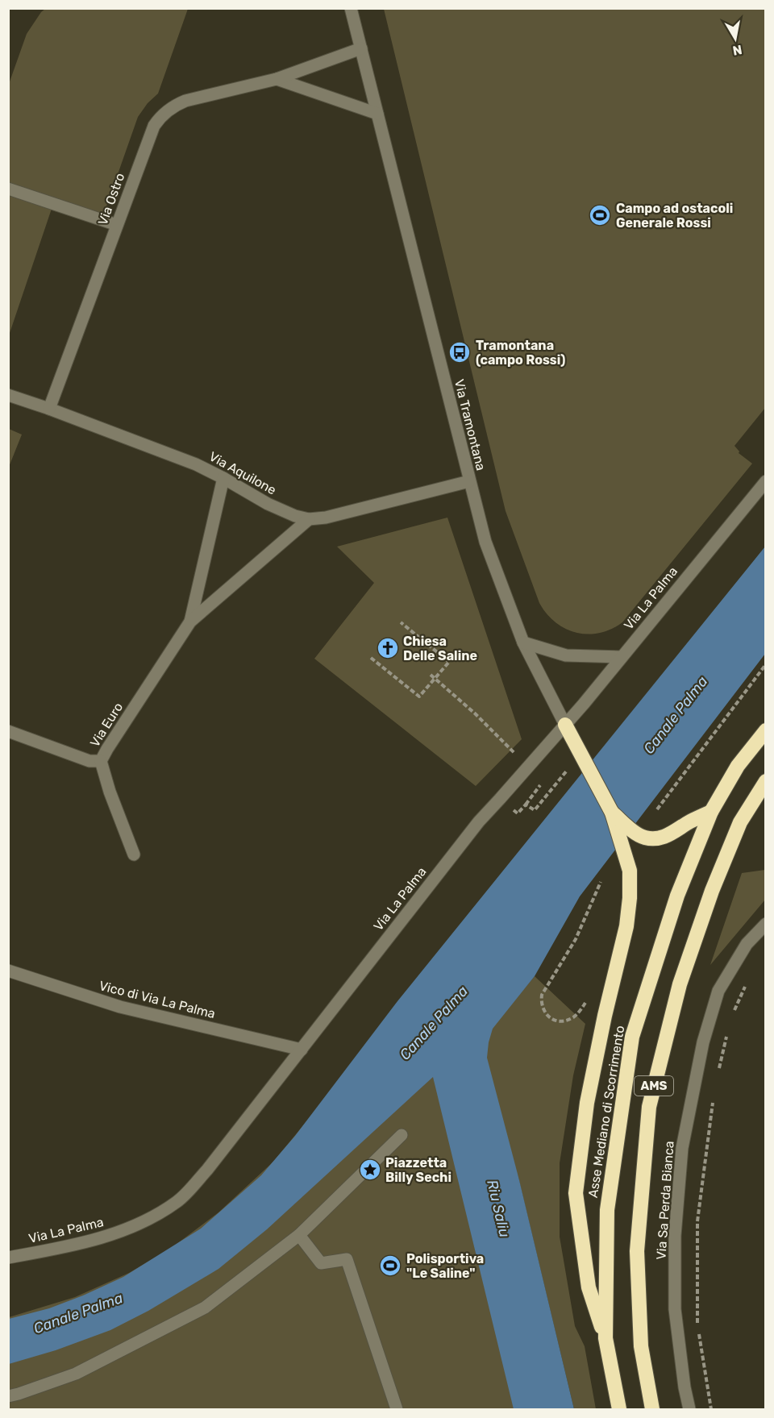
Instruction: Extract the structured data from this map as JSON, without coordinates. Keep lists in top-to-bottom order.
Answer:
{
  "streets": {
    "highway": ["AMS", "Asse Mediano di Scorrimento"],
    "street": [
      "Via Ostro",
      "Via Tramontana",
      "Via Aquilone",
      "Via La Palma",
      "Via Euro",
      "Vico di Via La Palma",
      "Via Sa Perda Bianca"
    ]
  },
  "crossings": [
    ["Via Ostro", "Via Tramontana"],
    ["Via Ostro", "Via Aquilone"],
    ["Via Tramontana", "Via Aquilone"],
    ["Via Tramontana", "Via La Palma"],
    ["Via Aquilone", "Via Euro"],
    ["Via La Palma", "Vico di Via La Palma"]
  ],
  "water": ["Canale Palma", "Riu Saliu"],
  "places": {
    "sports": ["Campo ad ostacoli Generale Rossi", "Polisportiva \"Le Saline\""],
    "bus stop": ["Tramontana (campo Rossi)"],
    "church": ["Chiesa Delle Saline"],
    "place": ["Piazzetta Billy Sechi"]
  },
  "north": "bottom"
}
